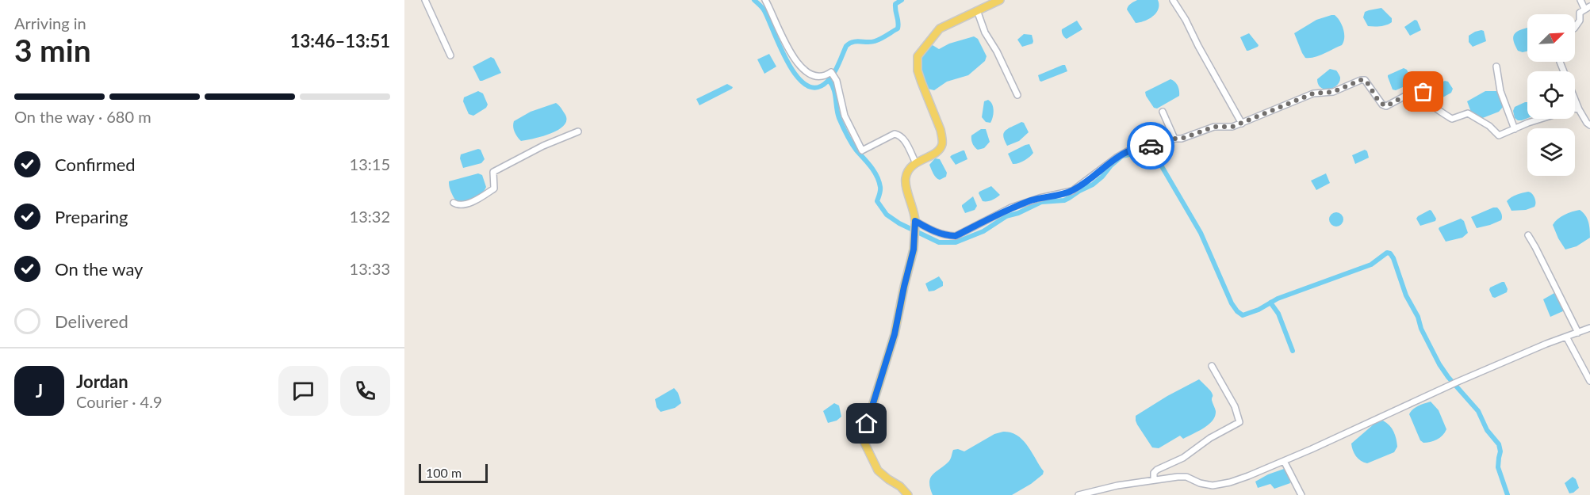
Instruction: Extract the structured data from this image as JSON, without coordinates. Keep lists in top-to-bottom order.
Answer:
{
  "scale_bar": "100 m",
  "north": "top right",
  "page": {
    "heading": ["3 min", "Arriving in", "13:46–13:51"],
    "panel": ["Jordan", "Courier · 4.9"],
    "bar": "On the way · 680 m",
    "list": [
      ["Confirmed", "13:15"],
      ["Preparing", "13:32"],
      ["On the way", "13:33"],
      "Delivered"
    ],
    "round": "J",
    "scale": "100 m"
  }
}
